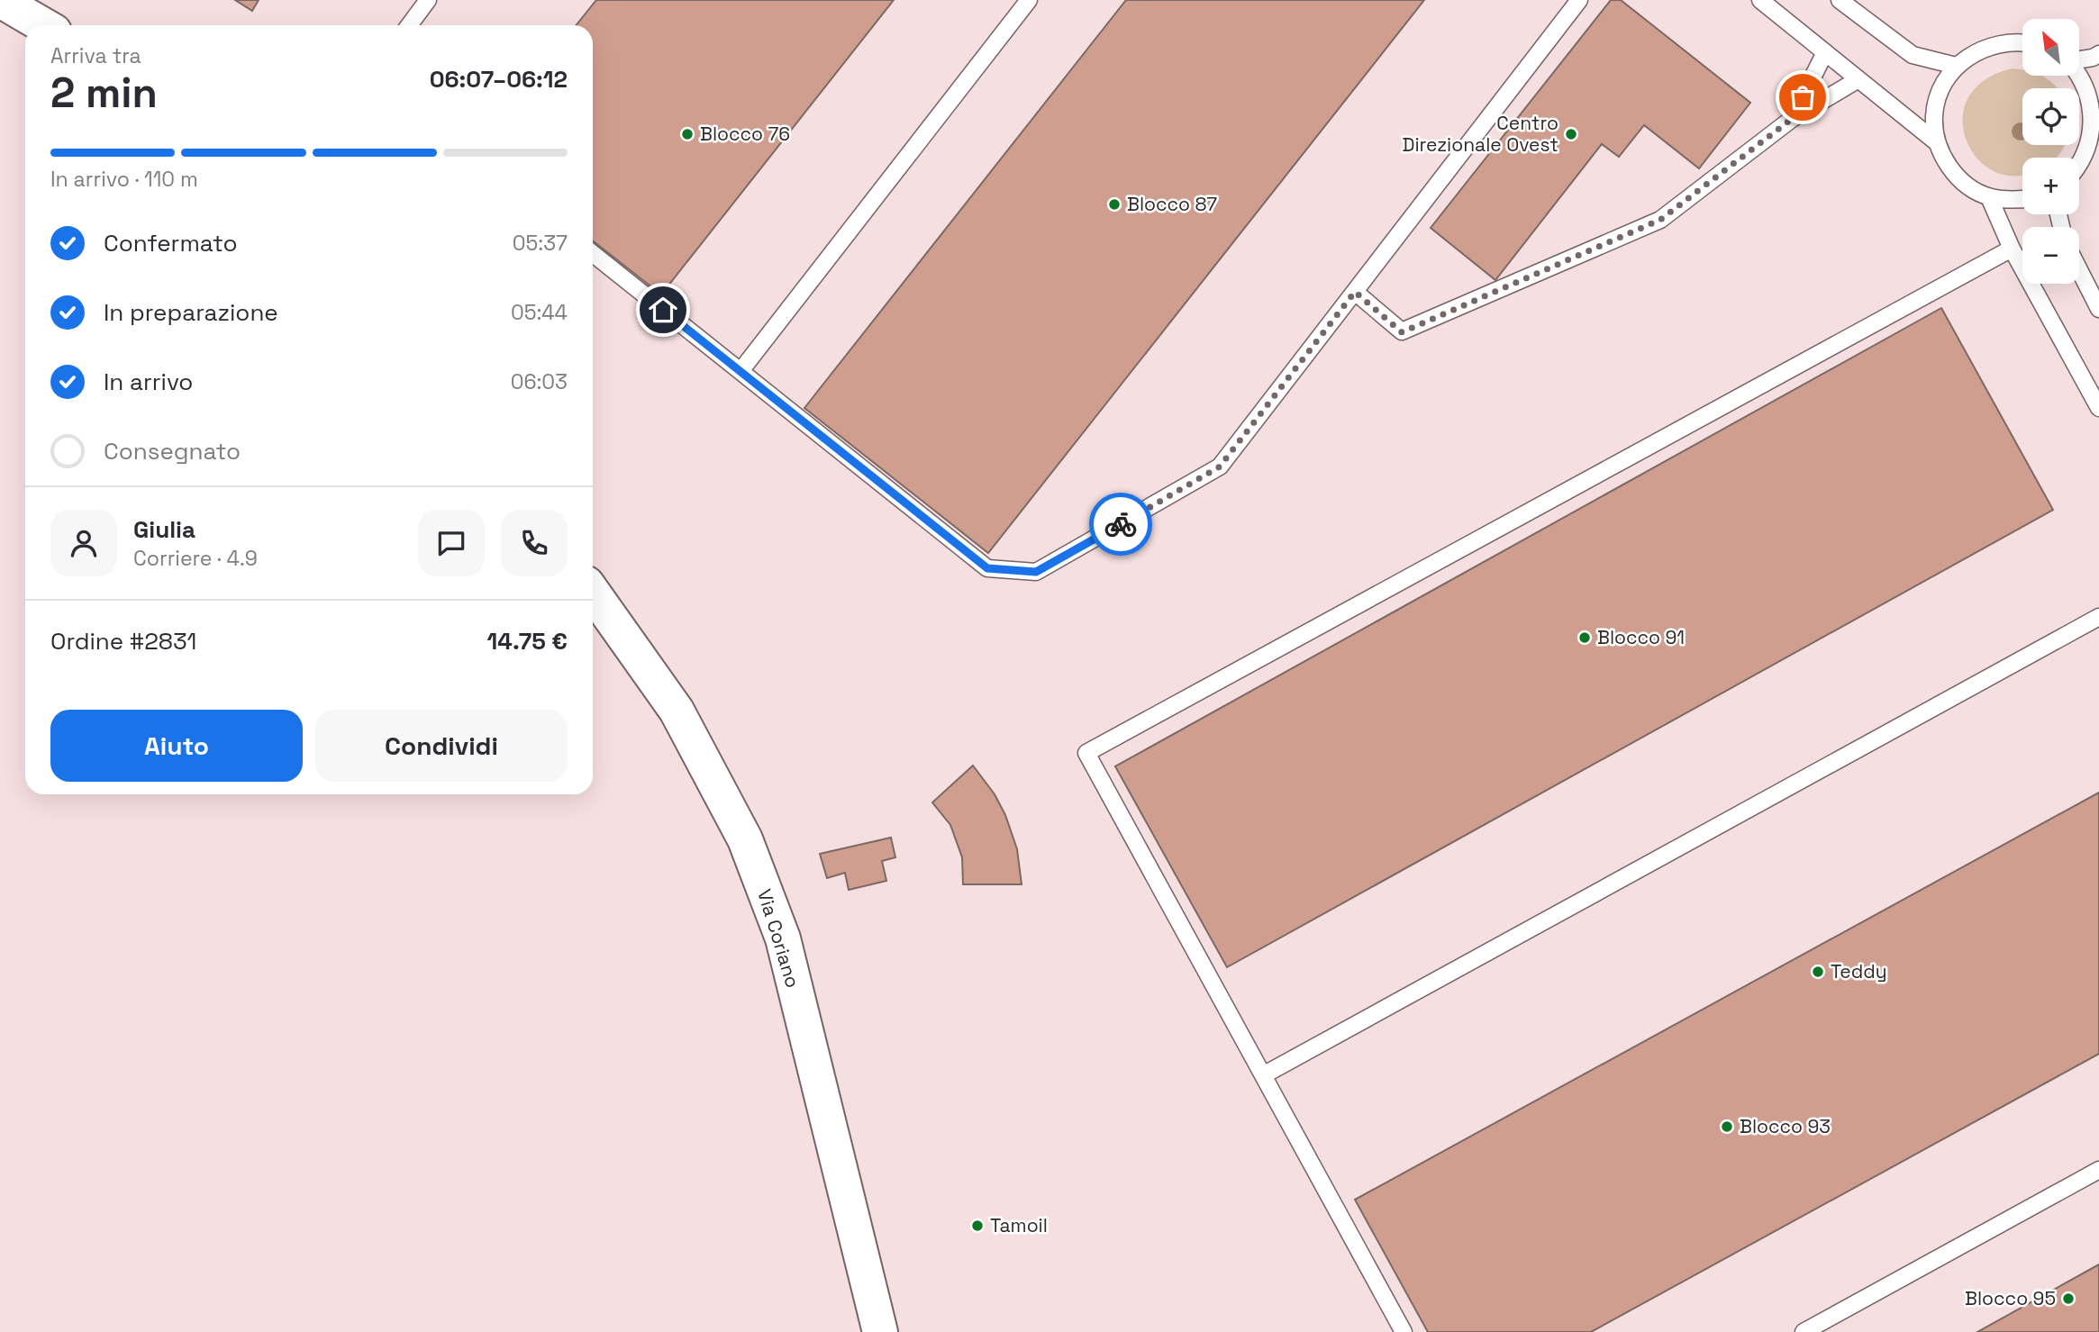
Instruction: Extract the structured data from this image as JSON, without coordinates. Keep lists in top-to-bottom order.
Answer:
{
  "streets": {
    "main road": ["Via Coriano"]
  },
  "places": [
    "Blocco 76",
    "Centro Direzionale Ovest",
    "Blocco 87",
    "Blocco 91",
    "Teddy",
    "Blocco 93",
    "Tamoil",
    "Blocco 95"
  ],
  "north": "top left",
  "page": {
    "map_buttons": ["+", "−"],
    "heading": ["2 min", "Arriva tra", "06:07–06:12"],
    "panel": [
      "Giulia",
      "Corriere · 4.9",
      "Ordine #2831",
      "14.75 €"
    ],
    "bar": "In arrivo · 110 m",
    "list": [
      ["Confermato", "05:37"],
      ["In preparazione", "05:44"],
      ["In arrivo", "06:03"],
      "Consegnato"
    ],
    "buttons": ["Aiuto", "Condividi"]
  }
}
